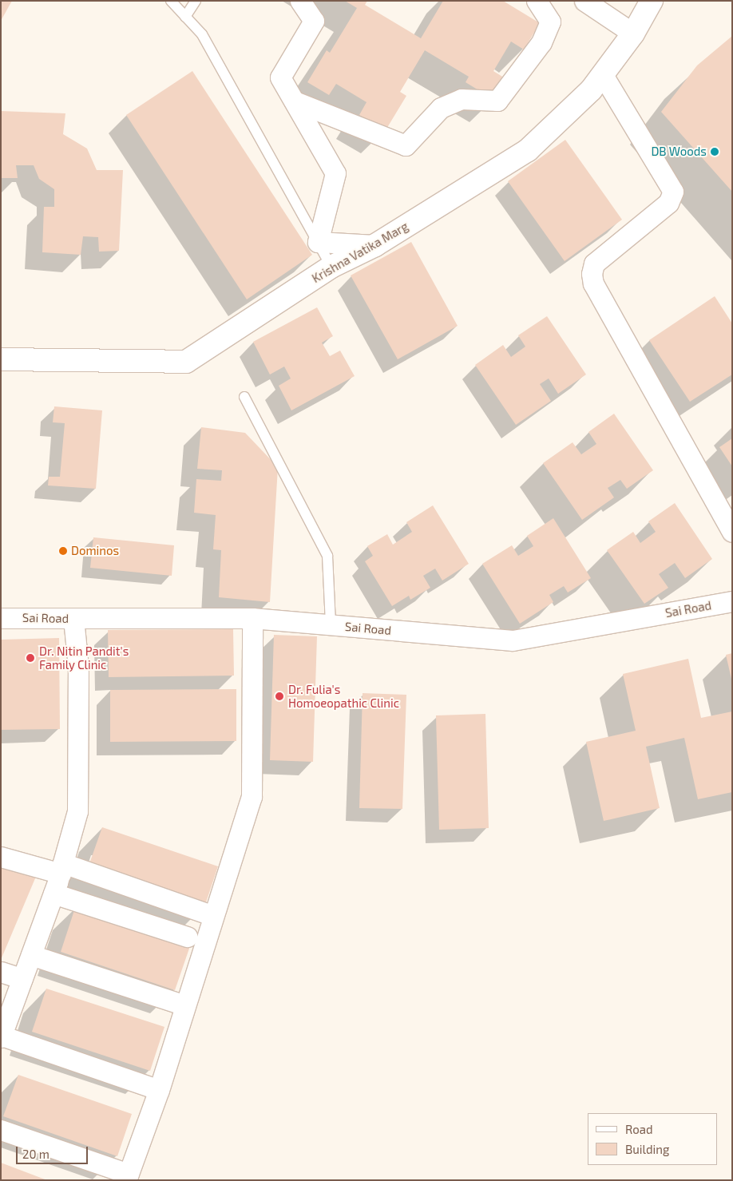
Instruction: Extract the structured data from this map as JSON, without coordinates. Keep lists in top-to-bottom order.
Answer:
{
  "streets": {
    "street": ["Krishna Vatika Marg", "Sai Road"]
  },
  "places": [
    "DB Woods",
    "Dominos",
    "Dr. Nitin Pandit's Family Clinic",
    "Dr. Fulia's Homoeopathic Clinic"
  ],
  "legend": ["Road", "Building"],
  "scale_bar": "20 m"
}
